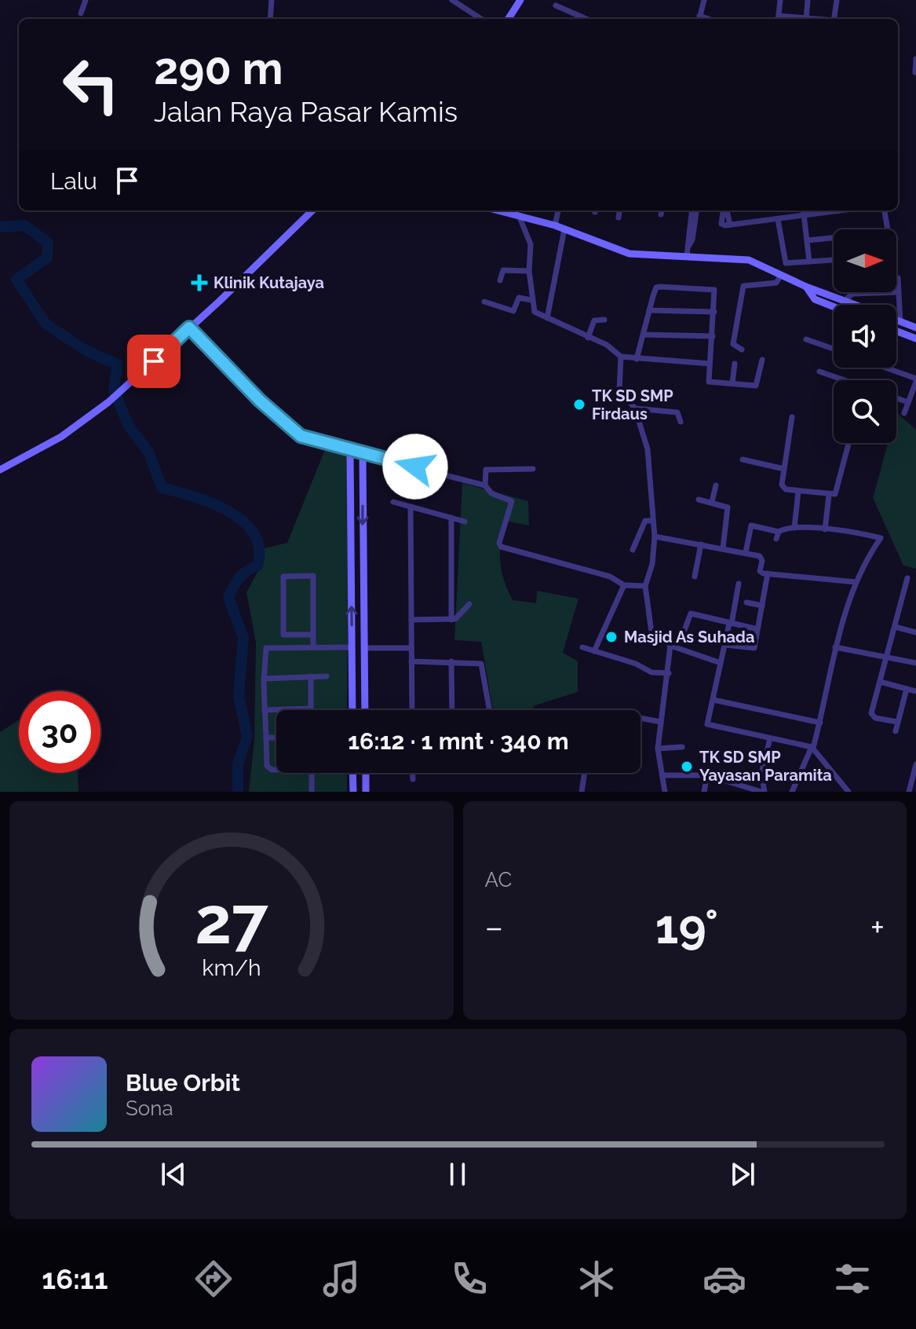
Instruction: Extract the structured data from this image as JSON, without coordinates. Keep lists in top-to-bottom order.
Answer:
{
  "places": {
    "health": ["Klinik Kutajaya"],
    "other": ["TK SD SMP Firdaus", "Masjid As Suhada", "TK SD SMP Yayasan Paramita"]
  },
  "north": "right",
  "page": {
    "turn": ["290 m", "Jalan Raya Pasar Kamis"],
    "then": "Lalu",
    "limit": "30",
    "trip": "16:12 · 1 mnt · 340 m",
    "tile": "AC",
    "heat": ["−", "19°", "+"],
    "song": ["Blue Orbit", "Sona"],
    "tabs": "16:11",
    "gauge": ["27", "km/h"]
  }
}
